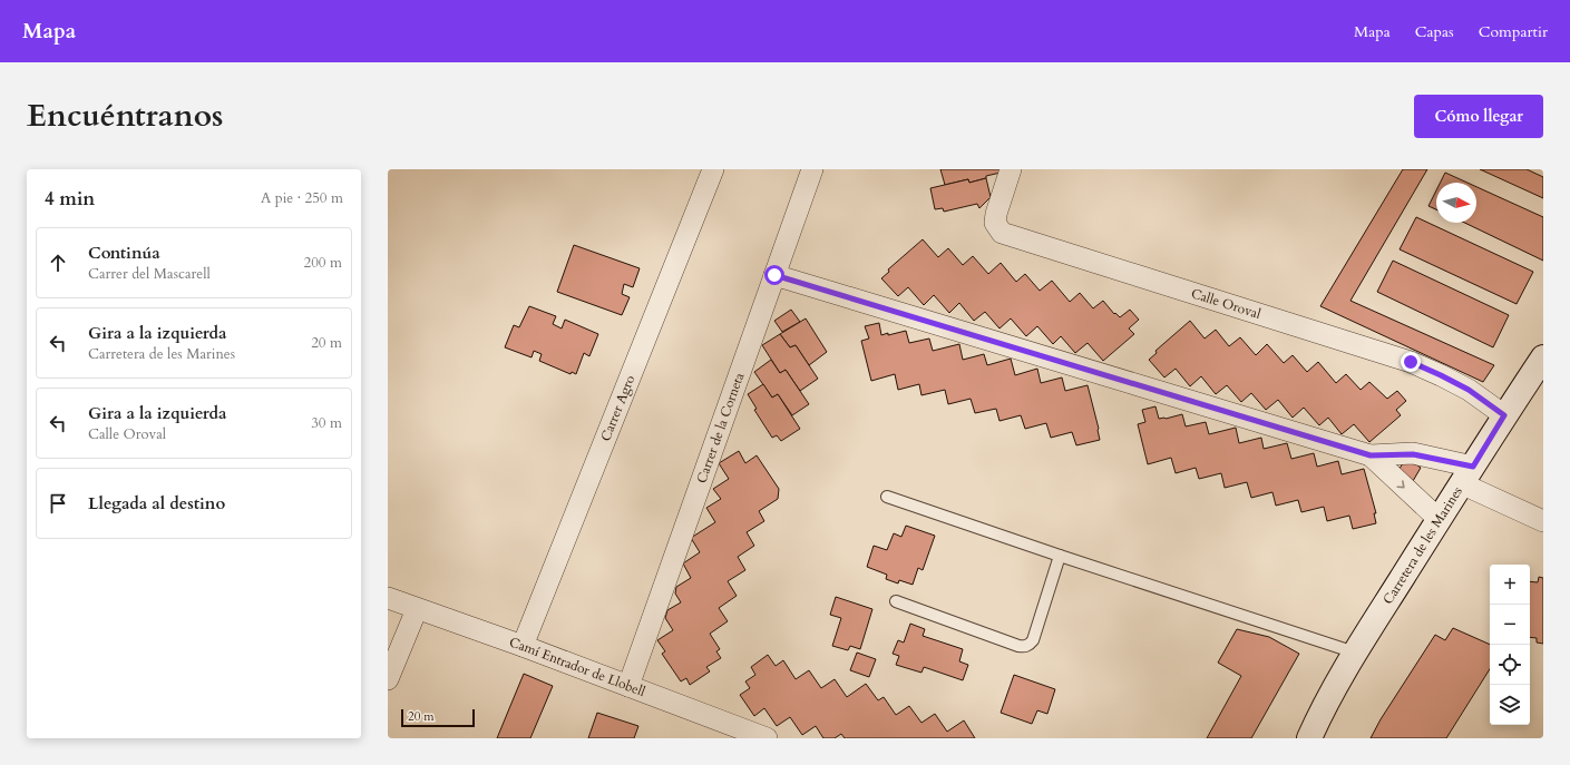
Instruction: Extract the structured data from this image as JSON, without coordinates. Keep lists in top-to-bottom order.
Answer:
{
  "streets": {
    "main road": ["Carretera de les Marines"],
    "street": [
      "Calle Oroval",
      "Carrer Agro",
      "Carrer de la Corneta",
      "Camí Entrador de Llobell"
    ]
  },
  "crossings": [
    ["Calle Oroval", "Carretera de les Marines"],
    ["Carrer Agro", "Camí Entrador de Llobell"],
    ["Carrer de la Corneta", "Camí Entrador de Llobell"]
  ],
  "scale_bar": "20 m",
  "north": "right",
  "page": {
    "header": "Mapa",
    "nav": ["Mapa", "Capas", "Compartir"],
    "title": "Encuéntranos",
    "buttons": "Cómo llegar",
    "heading": ["4 min", "A pie · 250 m"],
    "list": [
      ["Continúa", "Carrer del Mascarell", "200 m"],
      ["Gira a la izquierda", "Carretera de les Marines", "20 m"],
      ["Gira a la izquierda", "Calle Oroval", "30 m"],
      "Llegada al destino"
    ],
    "map_buttons": ["+", "−"],
    "scale": "20 m"
  }
}
